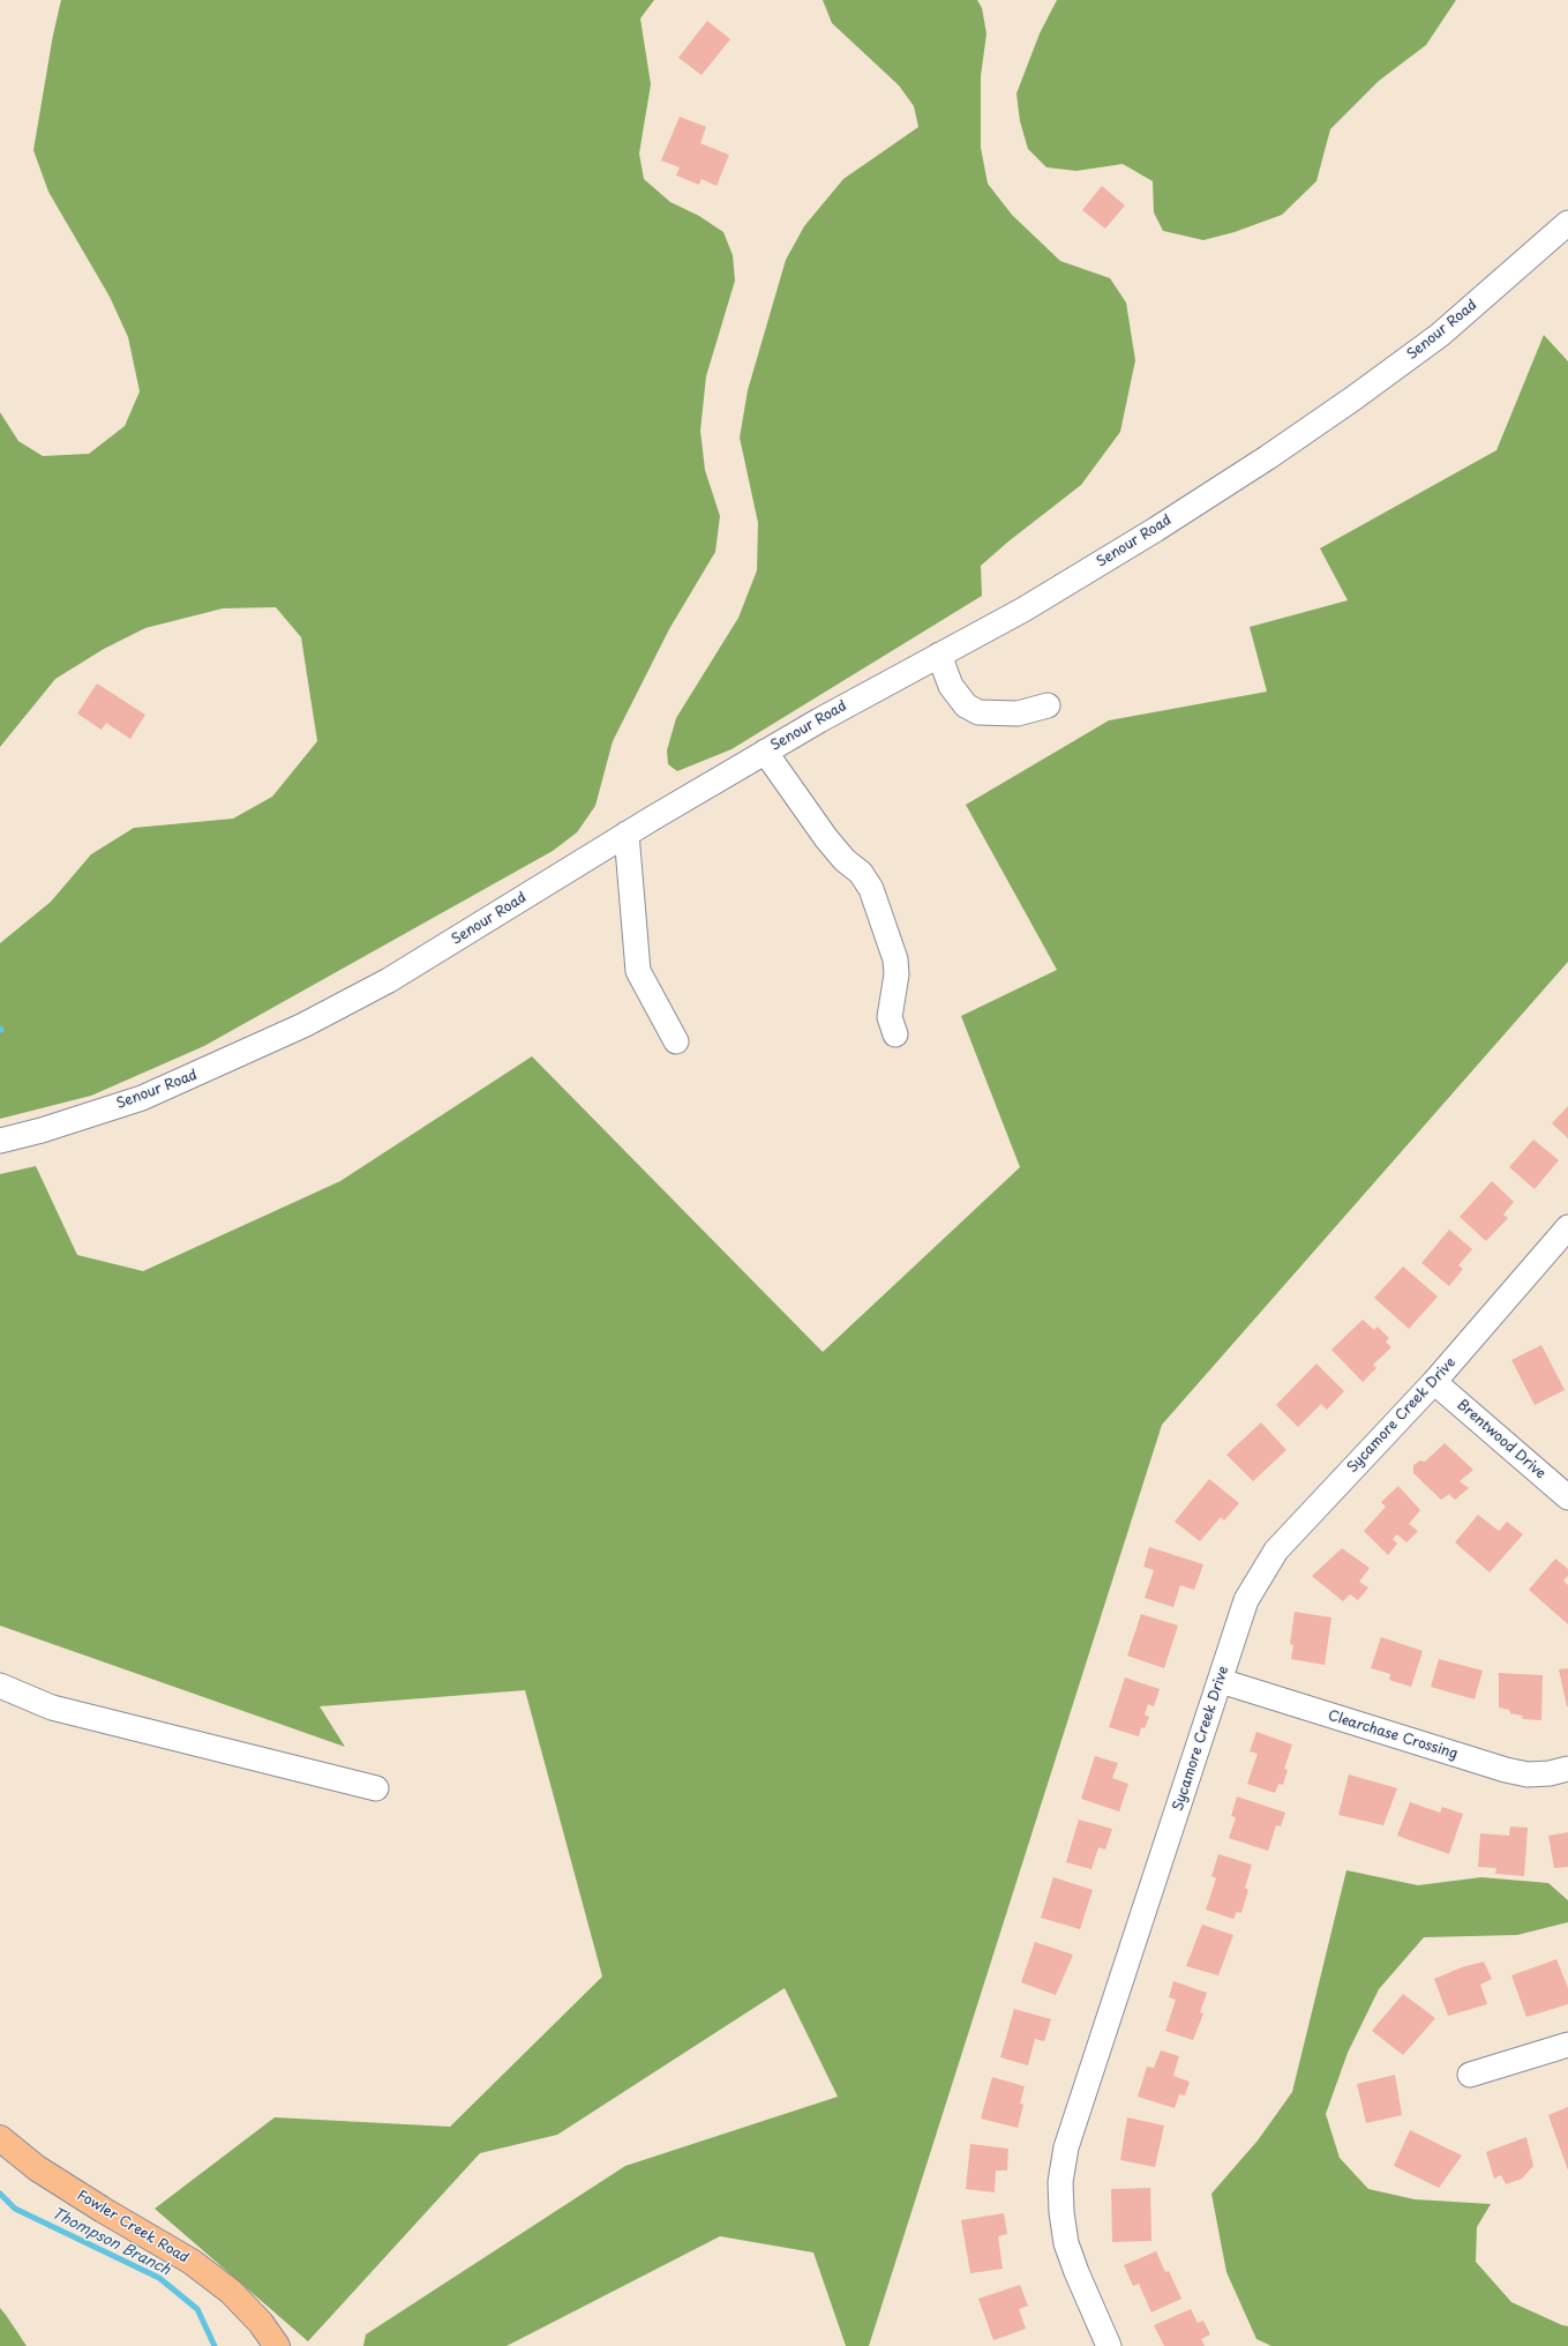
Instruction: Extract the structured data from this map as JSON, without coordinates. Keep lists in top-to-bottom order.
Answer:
{
  "streets": {
    "main road": ["Fowler Creek Road"],
    "street": [
      "Senour Road",
      "Sycamore Creek Drive",
      "Brentwood Drive",
      "Clearchase Crossing"
    ]
  },
  "crossings": [
    ["Sycamore Creek Drive", "Brentwood Drive"],
    ["Sycamore Creek Drive", "Clearchase Crossing"]
  ],
  "water": ["Thompson Branch"]
}
